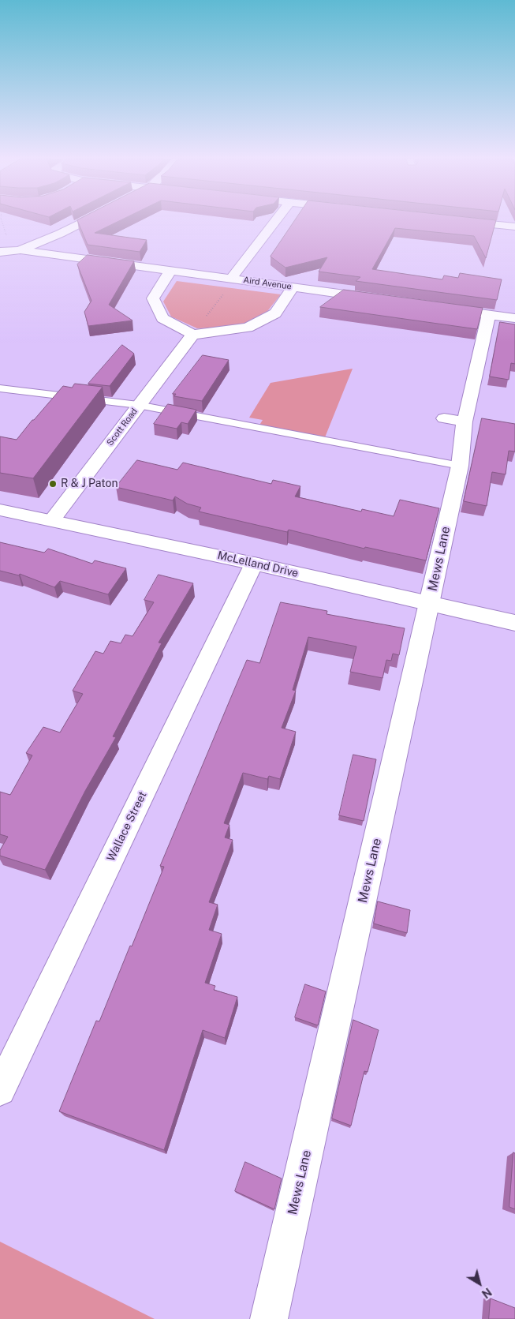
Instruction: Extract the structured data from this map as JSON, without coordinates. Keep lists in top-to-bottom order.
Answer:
{
  "streets": {
    "street": [
      "Aird Avenue",
      "Scott Road",
      "Mews Lane",
      "McLelland Drive",
      "Wallace Street"
    ]
  },
  "crossings": [
    ["Scott Road", "McLelland Drive"],
    ["Mews Lane", "McLelland Drive"],
    ["McLelland Drive", "Wallace Street"]
  ],
  "places": ["R & J Paton"],
  "north": "bottom right"
}
